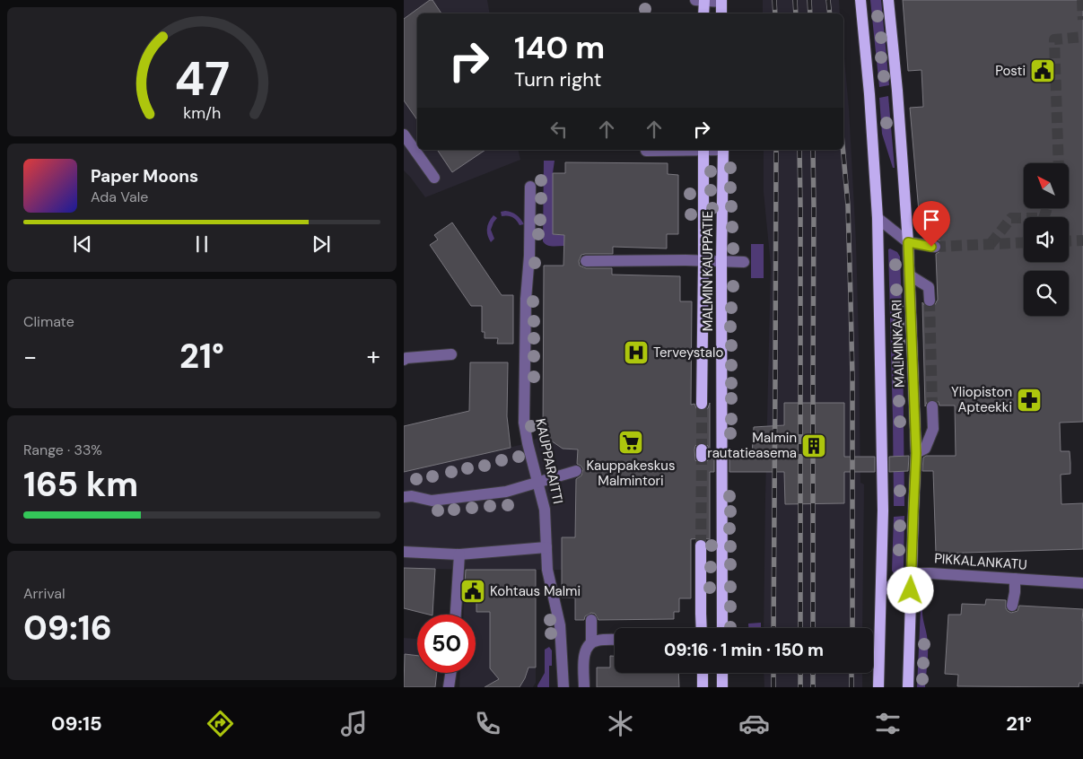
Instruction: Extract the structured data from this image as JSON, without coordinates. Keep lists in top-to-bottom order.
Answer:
{
  "streets": {
    "main road": ["MALMIN KAUPPATIE", "MALMINKAARI"],
    "street": ["KAUPPARAITTI", "PIKKALANKATU"]
  },
  "crossings": [
    ["MALMINKAARI", "PIKKALANKATU"]
  ],
  "places": {
    "public building": ["Posti", "Kohtaus Malmi"],
    "hospital": ["Terveystalo"],
    "pharmacy": ["Yliopiston Apteekki"],
    "supermarket": ["Kauppakeskus Malmintori"],
    "building": ["Malmin rautatieasema"]
  },
  "north": "top left",
  "page": {
    "turn": ["140 m", "Turn right"],
    "song": ["Paper Moons", "Ada Vale"],
    "tile": [
      "Climate",
      ["Range · 33%", "165 km"],
      ["Arrival", "09:16"]
    ],
    "heat": ["−", "21°", "+"],
    "limit": "50",
    "trip": "09:16 · 1 min · 150 m",
    "tabs": ["09:15", "21°"],
    "gauge": ["47", "km/h"]
  }
}
